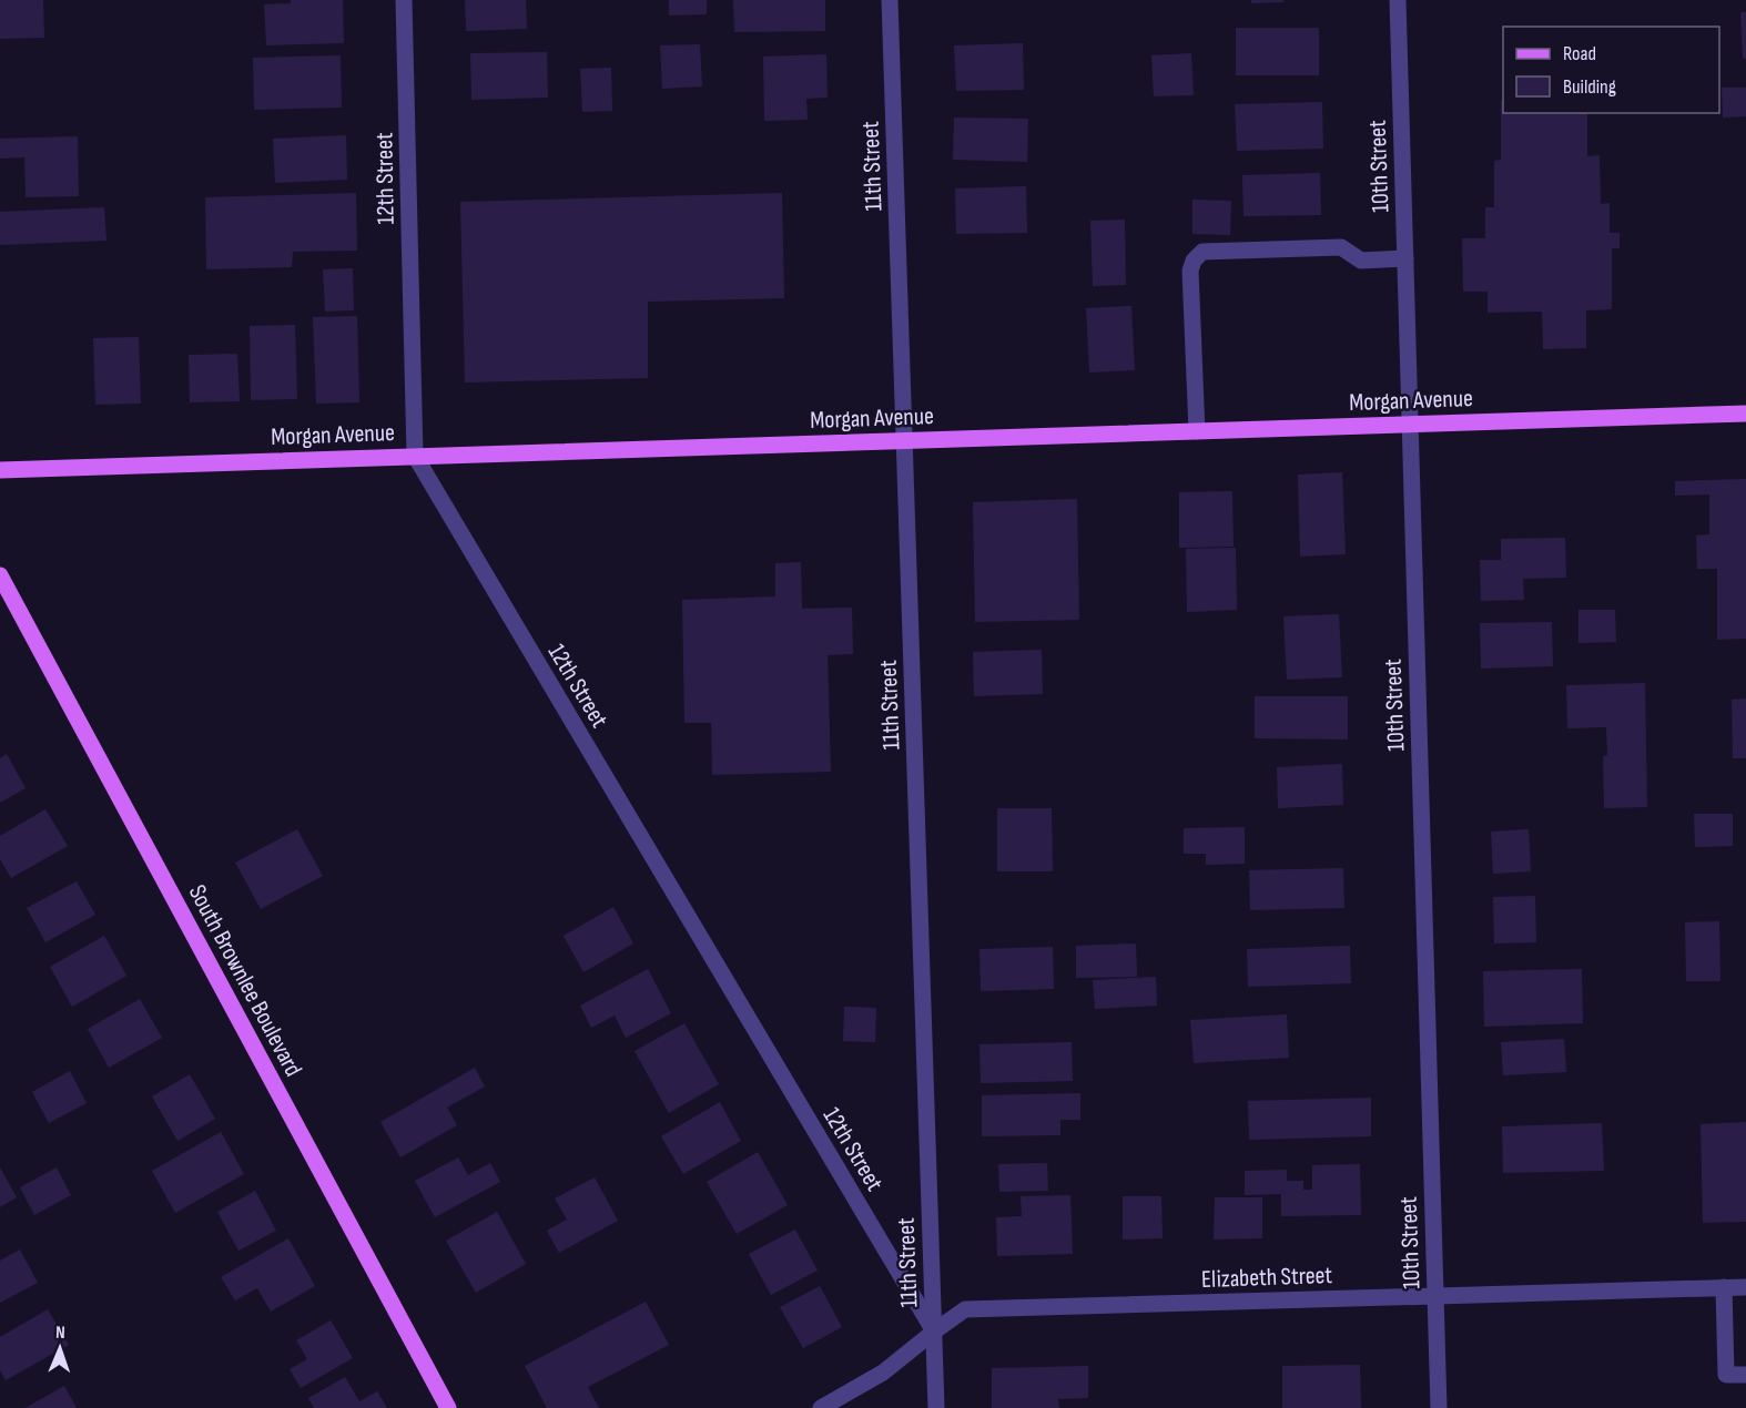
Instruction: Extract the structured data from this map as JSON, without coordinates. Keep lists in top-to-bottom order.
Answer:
{
  "streets": {
    "main road": ["Morgan Avenue", "South Brownlee Boulevard"],
    "street": [
      "11th Street",
      "10th Street",
      "12th Street",
      "Elizabeth Street"
    ]
  },
  "crossings": [
    ["11th Street", "12th Street"],
    ["11th Street", "Morgan Avenue"],
    ["11th Street", "Elizabeth Street"],
    ["10th Street", "Morgan Avenue"],
    ["10th Street", "Elizabeth Street"],
    ["12th Street", "Morgan Avenue"],
    ["12th Street", "Elizabeth Street"]
  ],
  "legend": ["Road", "Building"],
  "north": "top"
}
